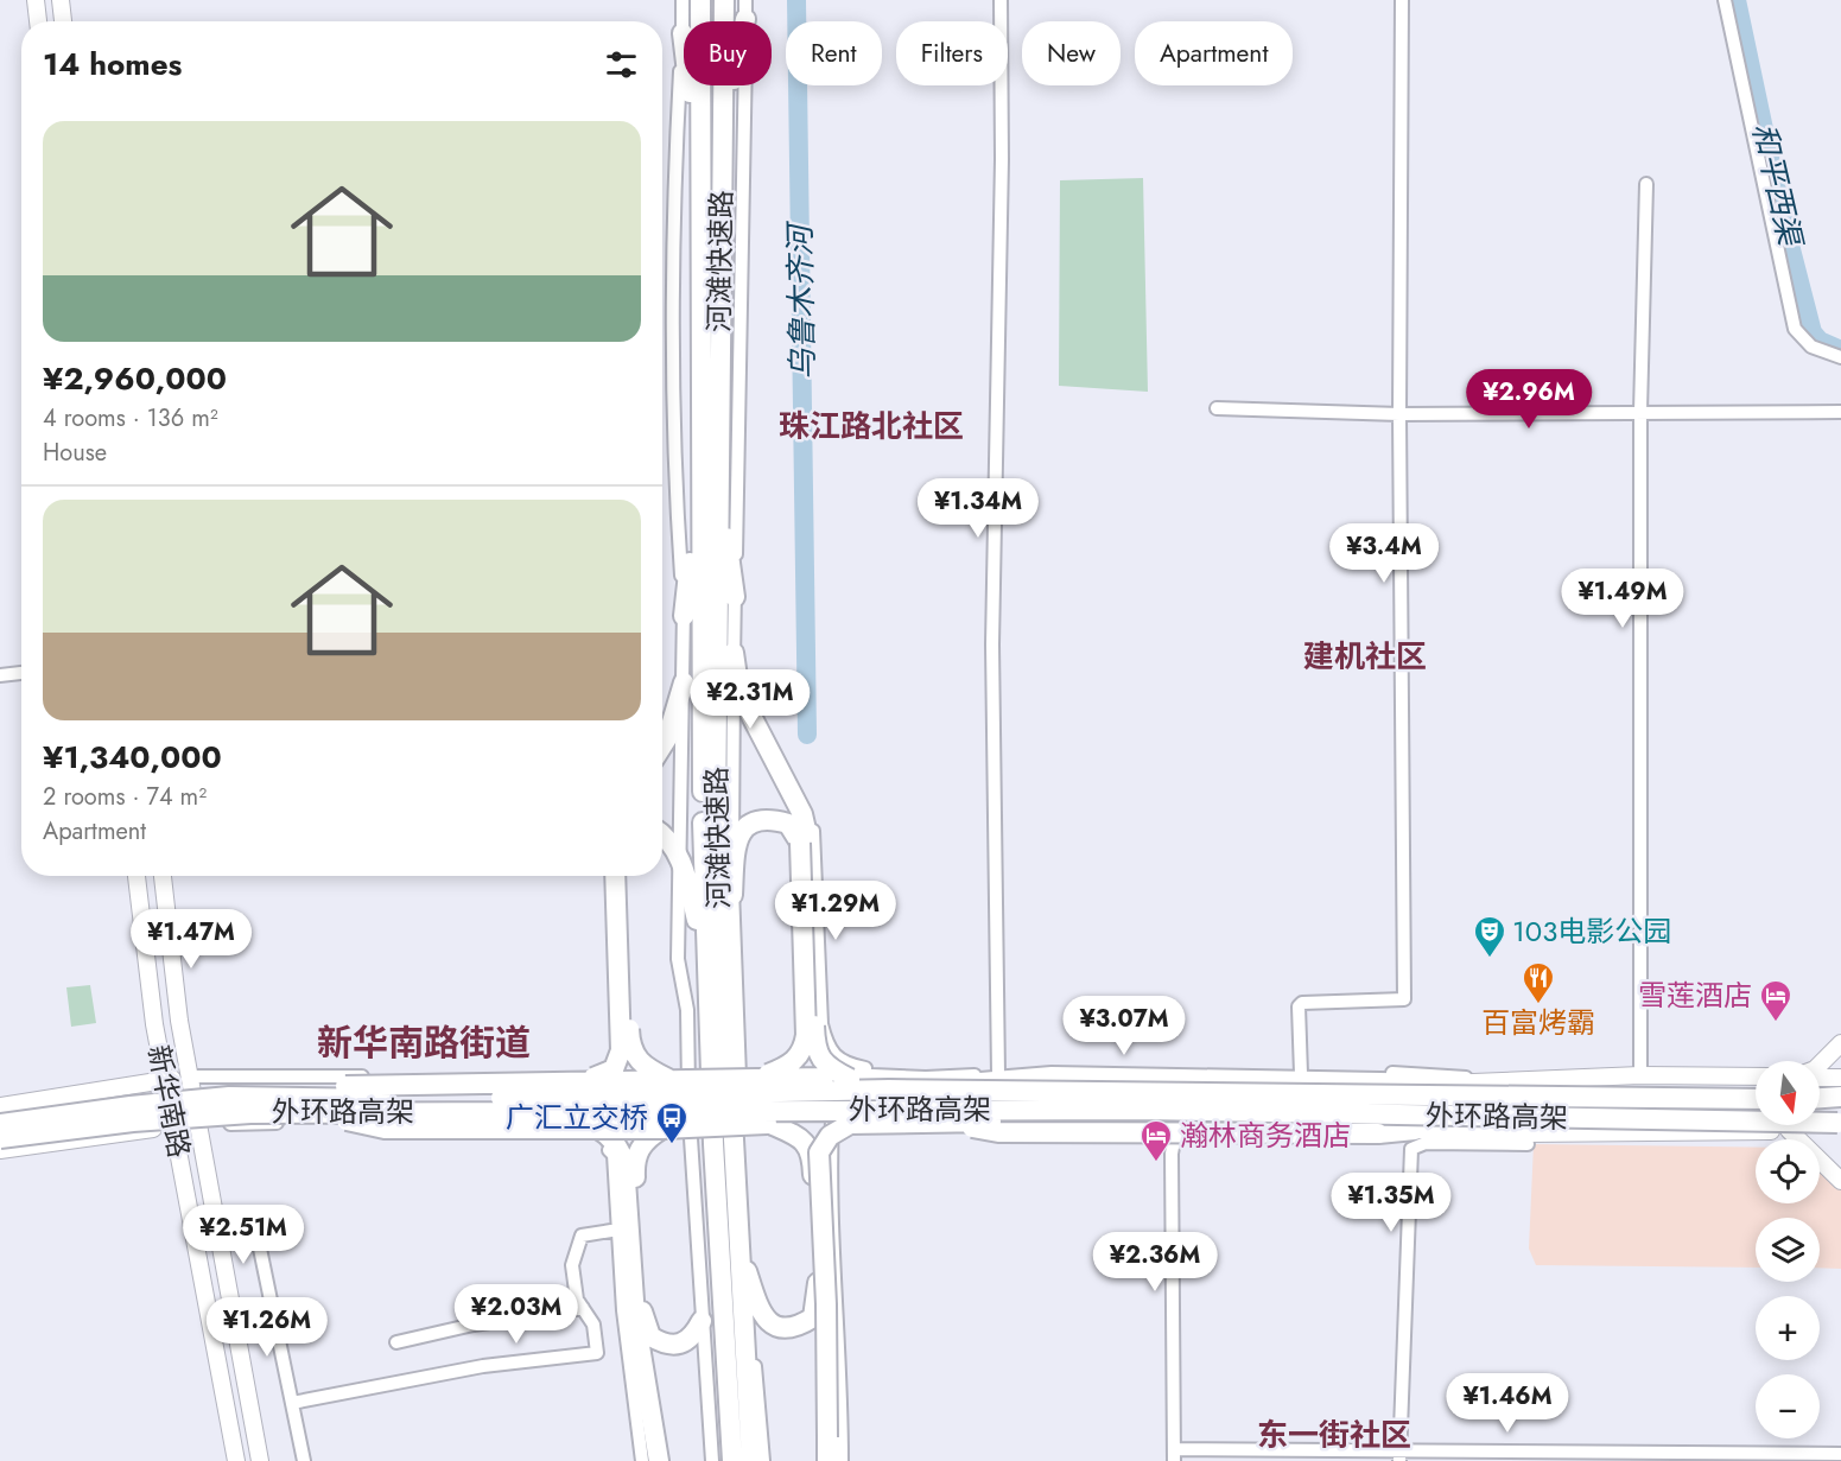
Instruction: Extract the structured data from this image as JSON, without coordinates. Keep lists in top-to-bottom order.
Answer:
{
  "streets": {
    "highway": ["河滩快速路", "外环路高架"],
    "main road": ["新华南路"]
  },
  "districts": [
    "珠江路北社区",
    "建机社区",
    "新华南路街道",
    "东一街社区"
  ],
  "water": ["和平西渠", "乌鲁木齐河"],
  "places": {
    "theatre": ["103电影公园"],
    "restaurant": ["百富烤霸"],
    "hotel": ["雪莲酒店", "瀚林商务酒店"],
    "bus stop": ["广汇立交桥"]
  },
  "north": "bottom",
  "page": {
    "chip": [
      "Buy",
      "Rent",
      "Filters",
      "New",
      "Apartment"
    ],
    "heading": "14 homes",
    "list": [
      {
        "name": "¥2,960,000",
        "note": "4 rooms · 136 m² · House"
      },
      {
        "name": "¥1,340,000",
        "note": "2 rooms · 74 m² · Apartment"
      }
    ],
    "price": [
      "¥2.96M",
      "¥1.34M",
      "¥3.4M",
      "¥1.49M",
      "¥2.31M",
      "¥1.29M",
      "¥1.47M",
      "¥3.07M",
      "¥1.35M",
      "¥2.51M",
      "¥2.36M",
      "¥2.03M",
      "¥1.26M",
      "¥1.46M"
    ],
    "map_buttons": ["+", "−"]
  }
}
